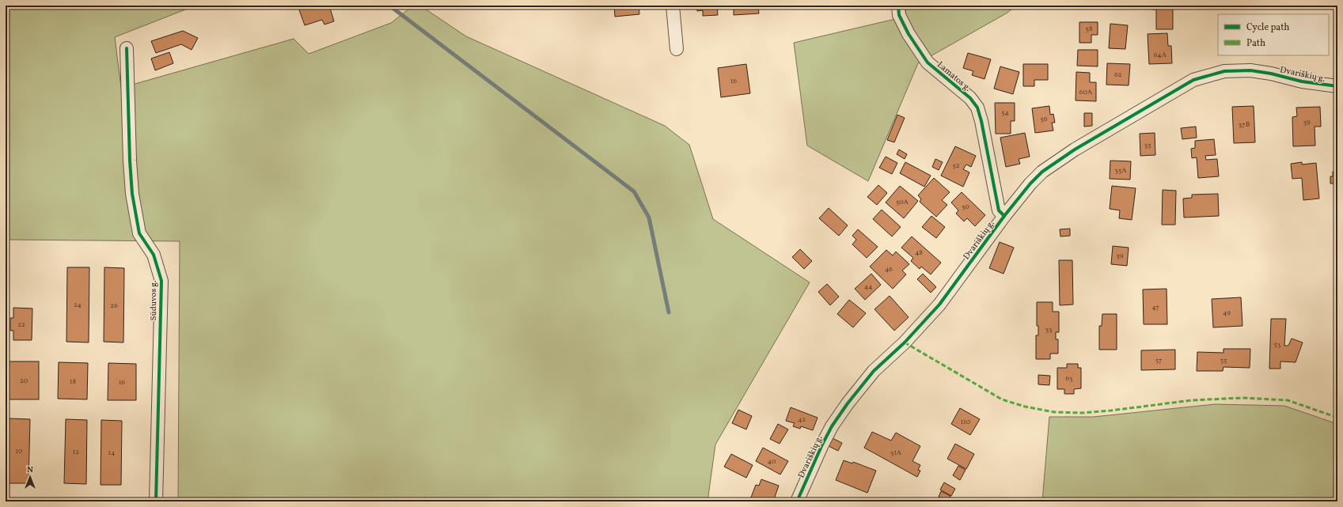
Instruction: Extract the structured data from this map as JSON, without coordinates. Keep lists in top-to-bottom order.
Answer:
{
  "streets": {
    "street": ["Dvariškių g.", "Lamatos g.", "Sūduvos g."]
  },
  "crossings": [
    ["Dvariškių g.", "Lamatos g."]
  ],
  "house_numbers": [
    "58",
    "64A",
    "62",
    "16",
    "60A",
    "54",
    "56",
    "39",
    "37B",
    "35",
    "52",
    "35A",
    "50A",
    "50",
    "48",
    "59",
    "46",
    "44",
    "24",
    "26",
    "47",
    "49",
    "22",
    "33",
    "53",
    "57",
    "55",
    "63",
    "20",
    "18",
    "16",
    "42",
    "110",
    "10",
    "12",
    "14",
    "31A",
    "40"
  ],
  "legend": ["Cycle path", "Path"],
  "north": "top"
}
